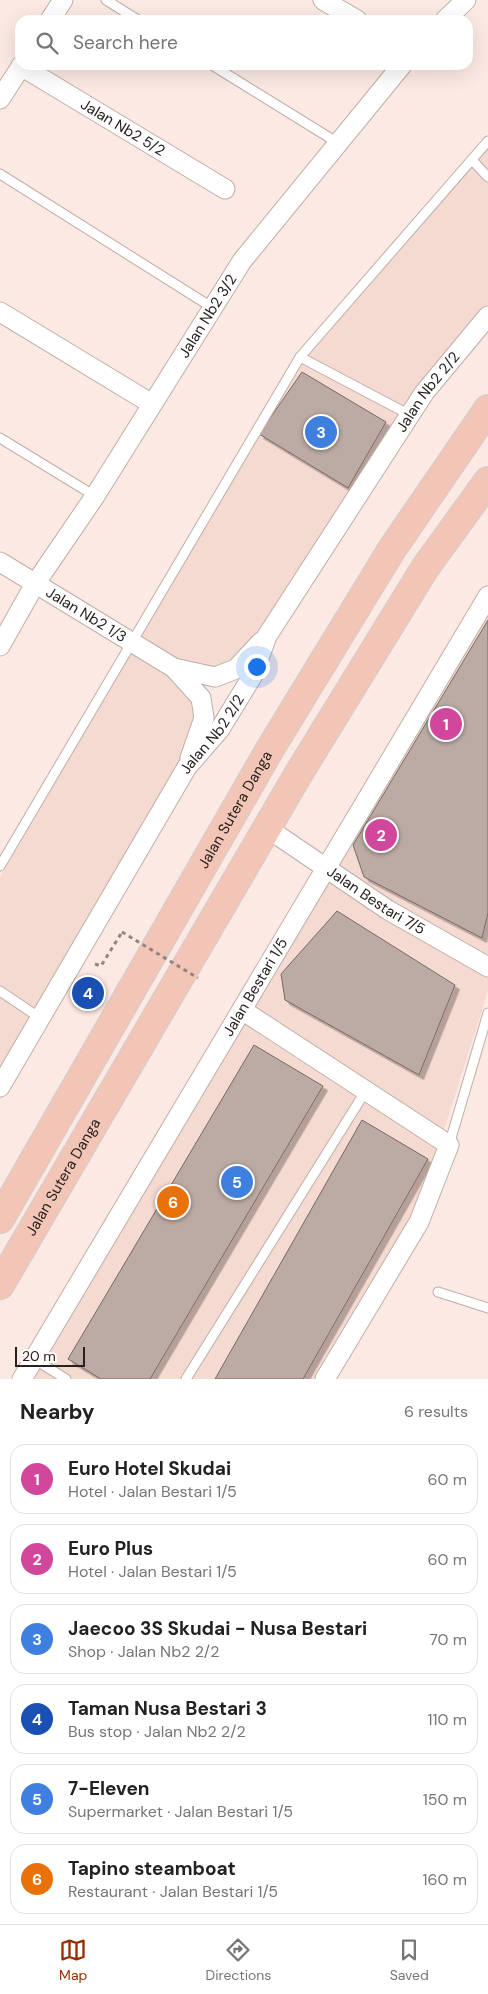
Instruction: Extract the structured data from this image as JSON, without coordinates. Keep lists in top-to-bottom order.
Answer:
{
  "streets": {
    "main road": ["Jalan Sutera Danga"],
    "street": [
      "Jalan Nb2 5/2",
      "Jalan Nb2 3/2",
      "Jalan Nb2 2/2",
      "Jalan Nb2 1/3",
      "Jalan Bestari 7/5",
      "Jalan Bestari 1/5"
    ]
  },
  "crossings": [
    ["Jalan Nb2 3/2", "Jalan Nb2 1/3"],
    ["Jalan Nb2 2/2", "Jalan Nb2 1/3"],
    ["Jalan Sutera Danga", "Jalan Bestari 7/5"],
    ["Jalan Bestari 7/5", "Jalan Bestari 1/5"]
  ],
  "scale_bar": "20 m",
  "page": {
    "search": "Search here",
    "pins": [
      "3",
      "1",
      "2",
      "4",
      "5",
      "6"
    ],
    "scale": "20 m",
    "heading": ["Nearby", "6 results"],
    "list": [
      {
        "mark": "1",
        "name": "Euro Hotel Skudai",
        "note": "Hotel · Jalan Bestari 1/5",
        "value": "60 m"
      },
      {
        "mark": "2",
        "name": "Euro Plus",
        "note": "Hotel · Jalan Bestari 1/5",
        "value": "60 m"
      },
      {
        "mark": "3",
        "name": "Jaecoo 3S Skudai - Nusa Bestari",
        "note": "Shop · Jalan Nb2 2/2",
        "value": "70 m"
      },
      {
        "mark": "4",
        "name": "Taman Nusa Bestari 3",
        "note": "Bus stop · Jalan Nb2 2/2",
        "value": "110 m"
      },
      {
        "mark": "5",
        "name": "7-Eleven",
        "note": "Supermarket · Jalan Bestari 1/5",
        "value": "150 m"
      },
      {
        "mark": "6",
        "name": "Tapino steamboat",
        "note": "Restaurant · Jalan Bestari 1/5",
        "value": "160 m"
      }
    ],
    "nav": ["Map", "Directions", "Saved"]
  }
}
